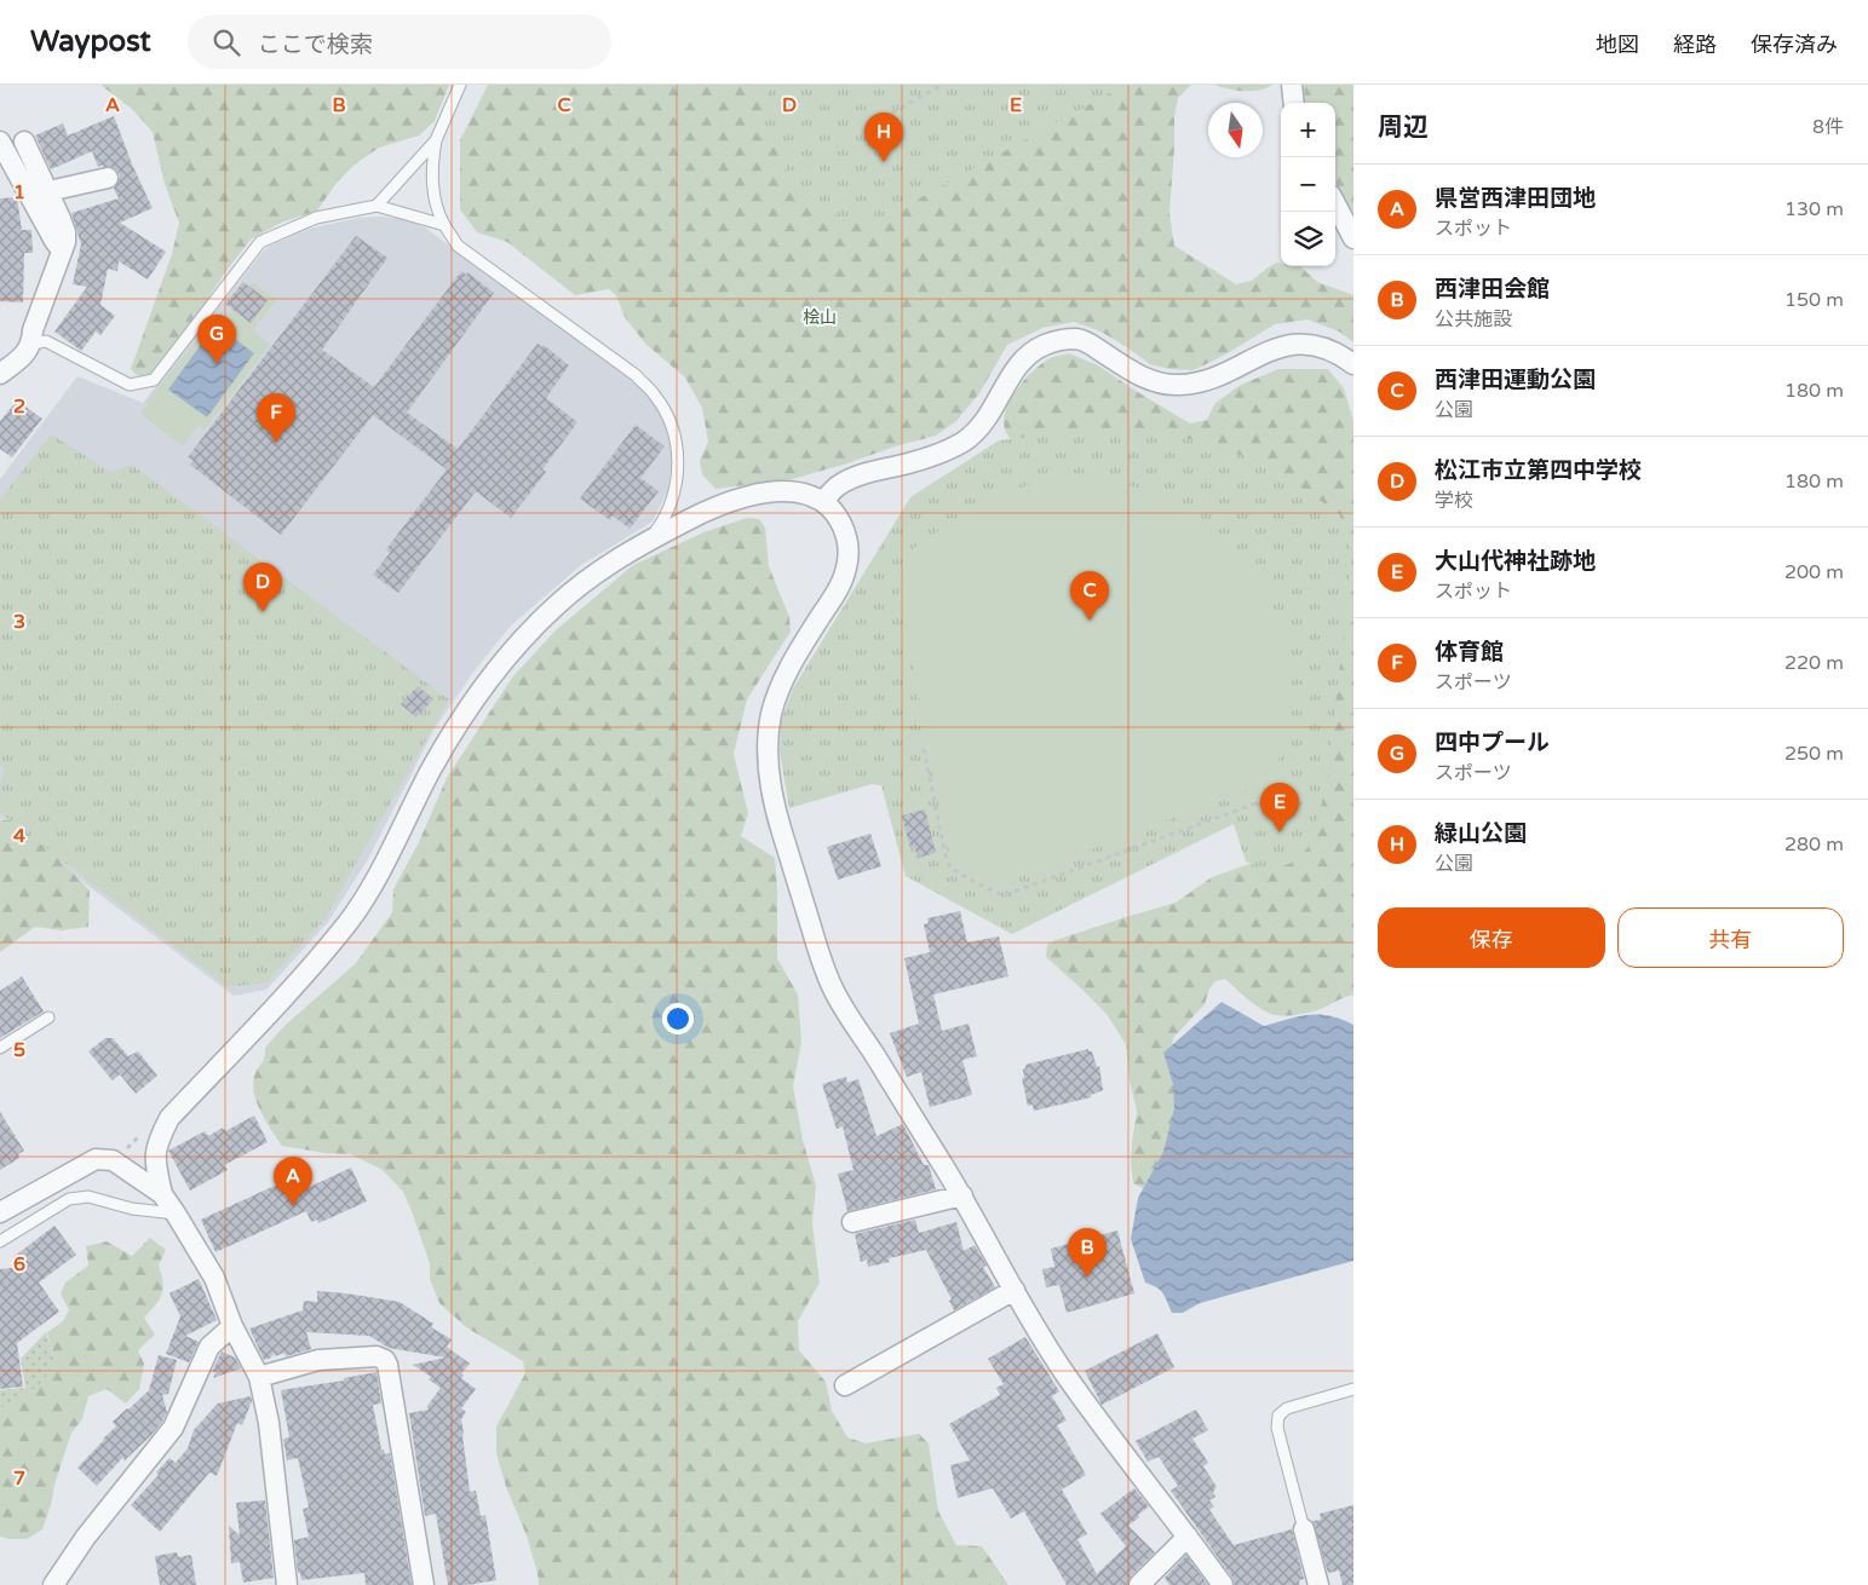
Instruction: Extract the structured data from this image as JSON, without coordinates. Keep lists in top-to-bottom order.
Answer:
{
  "parks": ["桧山"],
  "north": "bottom",
  "page": {
    "header": "Waypost",
    "search": "ここで検索",
    "nav": ["地図", "経路", "保存済み"],
    "heading": ["周辺", "8件"],
    "map_buttons": ["+", "−"],
    "pins": [
      "H",
      "G",
      "F",
      "D",
      "C",
      "E",
      "A",
      "B"
    ],
    "list": [
      {
        "mark": "A",
        "name": "県営西津田団地",
        "note": "スポット",
        "value": "130 m"
      },
      {
        "mark": "B",
        "name": "西津田会館",
        "note": "公共施設",
        "value": "150 m"
      },
      {
        "mark": "C",
        "name": "西津田運動公園",
        "note": "公園",
        "value": "180 m"
      },
      {
        "mark": "D",
        "name": "松江市立第四中学校",
        "note": "学校",
        "value": "180 m"
      },
      {
        "mark": "E",
        "name": "大山代神社跡地",
        "note": "スポット",
        "value": "200 m"
      },
      {
        "mark": "F",
        "name": "体育館",
        "note": "スポーツ",
        "value": "220 m"
      },
      {
        "mark": "G",
        "name": "四中プール",
        "note": "スポーツ",
        "value": "250 m"
      },
      {
        "mark": "H",
        "name": "緑山公園",
        "note": "公園",
        "value": "280 m"
      }
    ],
    "buttons": ["保存", "共有"]
  },
  "grid": {
    "columns": [
      "A",
      "B",
      "C",
      "D",
      "E"
    ],
    "rows": [
      "1",
      "2",
      "3",
      "4",
      "5",
      "6",
      "7"
    ]
  }
}
